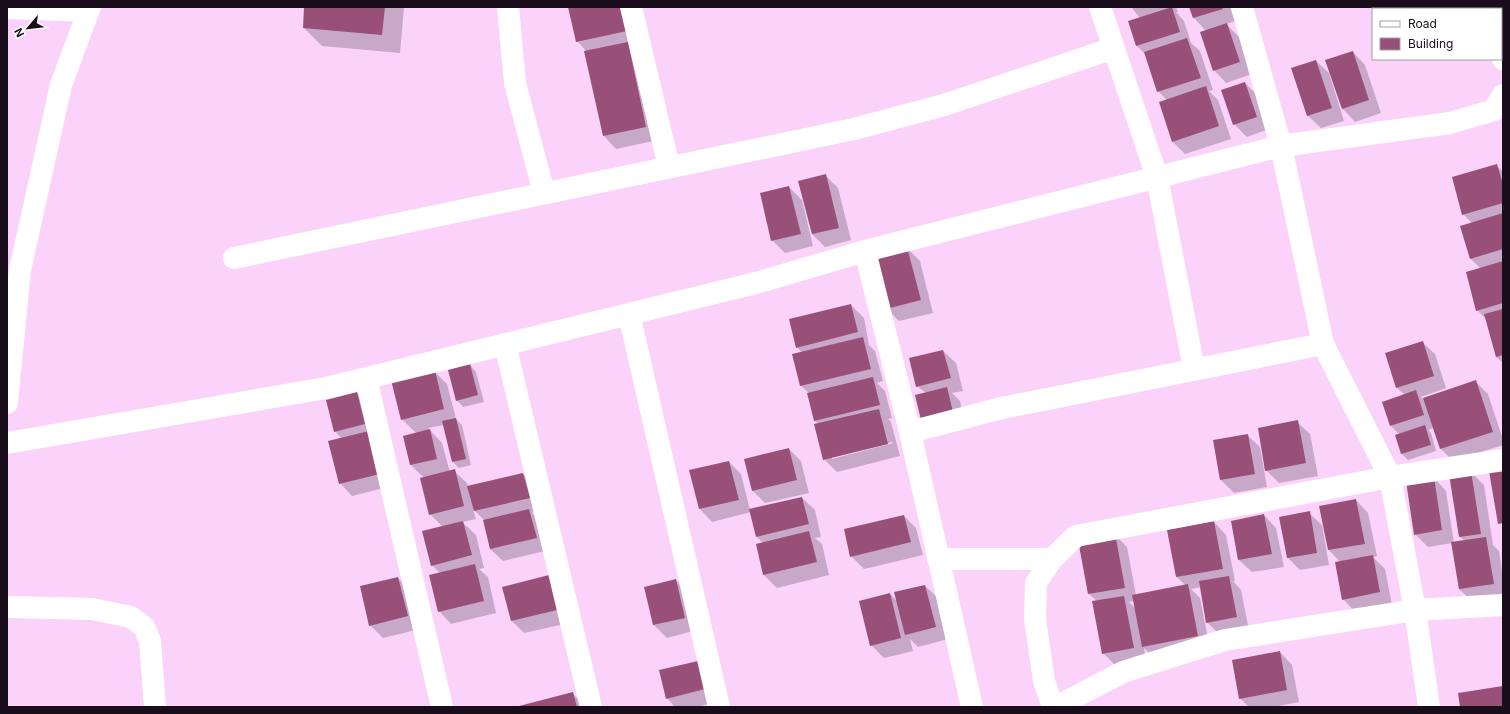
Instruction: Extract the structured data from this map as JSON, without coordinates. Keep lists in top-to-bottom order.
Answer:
{
  "legend": ["Road", "Building"],
  "north": "bottom left"
}
